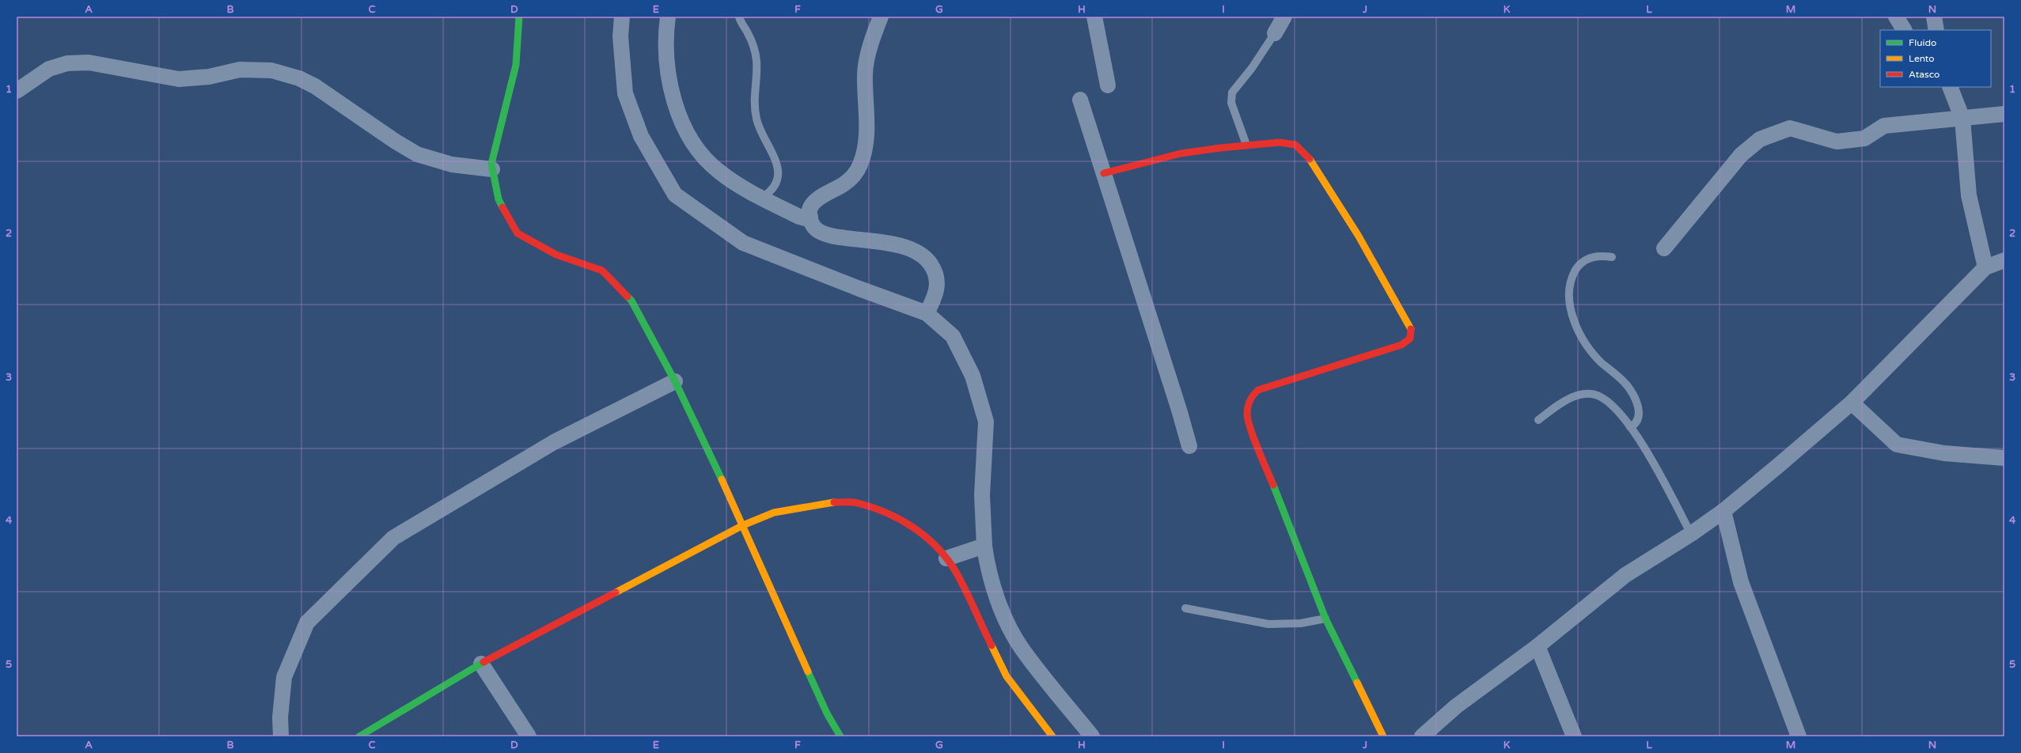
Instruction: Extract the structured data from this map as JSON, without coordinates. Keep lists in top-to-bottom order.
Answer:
{
  "legend": ["Fluido", "Lento", "Atasco"],
  "grid": {
    "columns": [
      "A",
      "B",
      "C",
      "D",
      "E",
      "F",
      "G",
      "H",
      "I",
      "J",
      "K",
      "L",
      "M",
      "N"
    ],
    "rows": [
      "1",
      "2",
      "3",
      "4",
      "5"
    ]
  }
}
